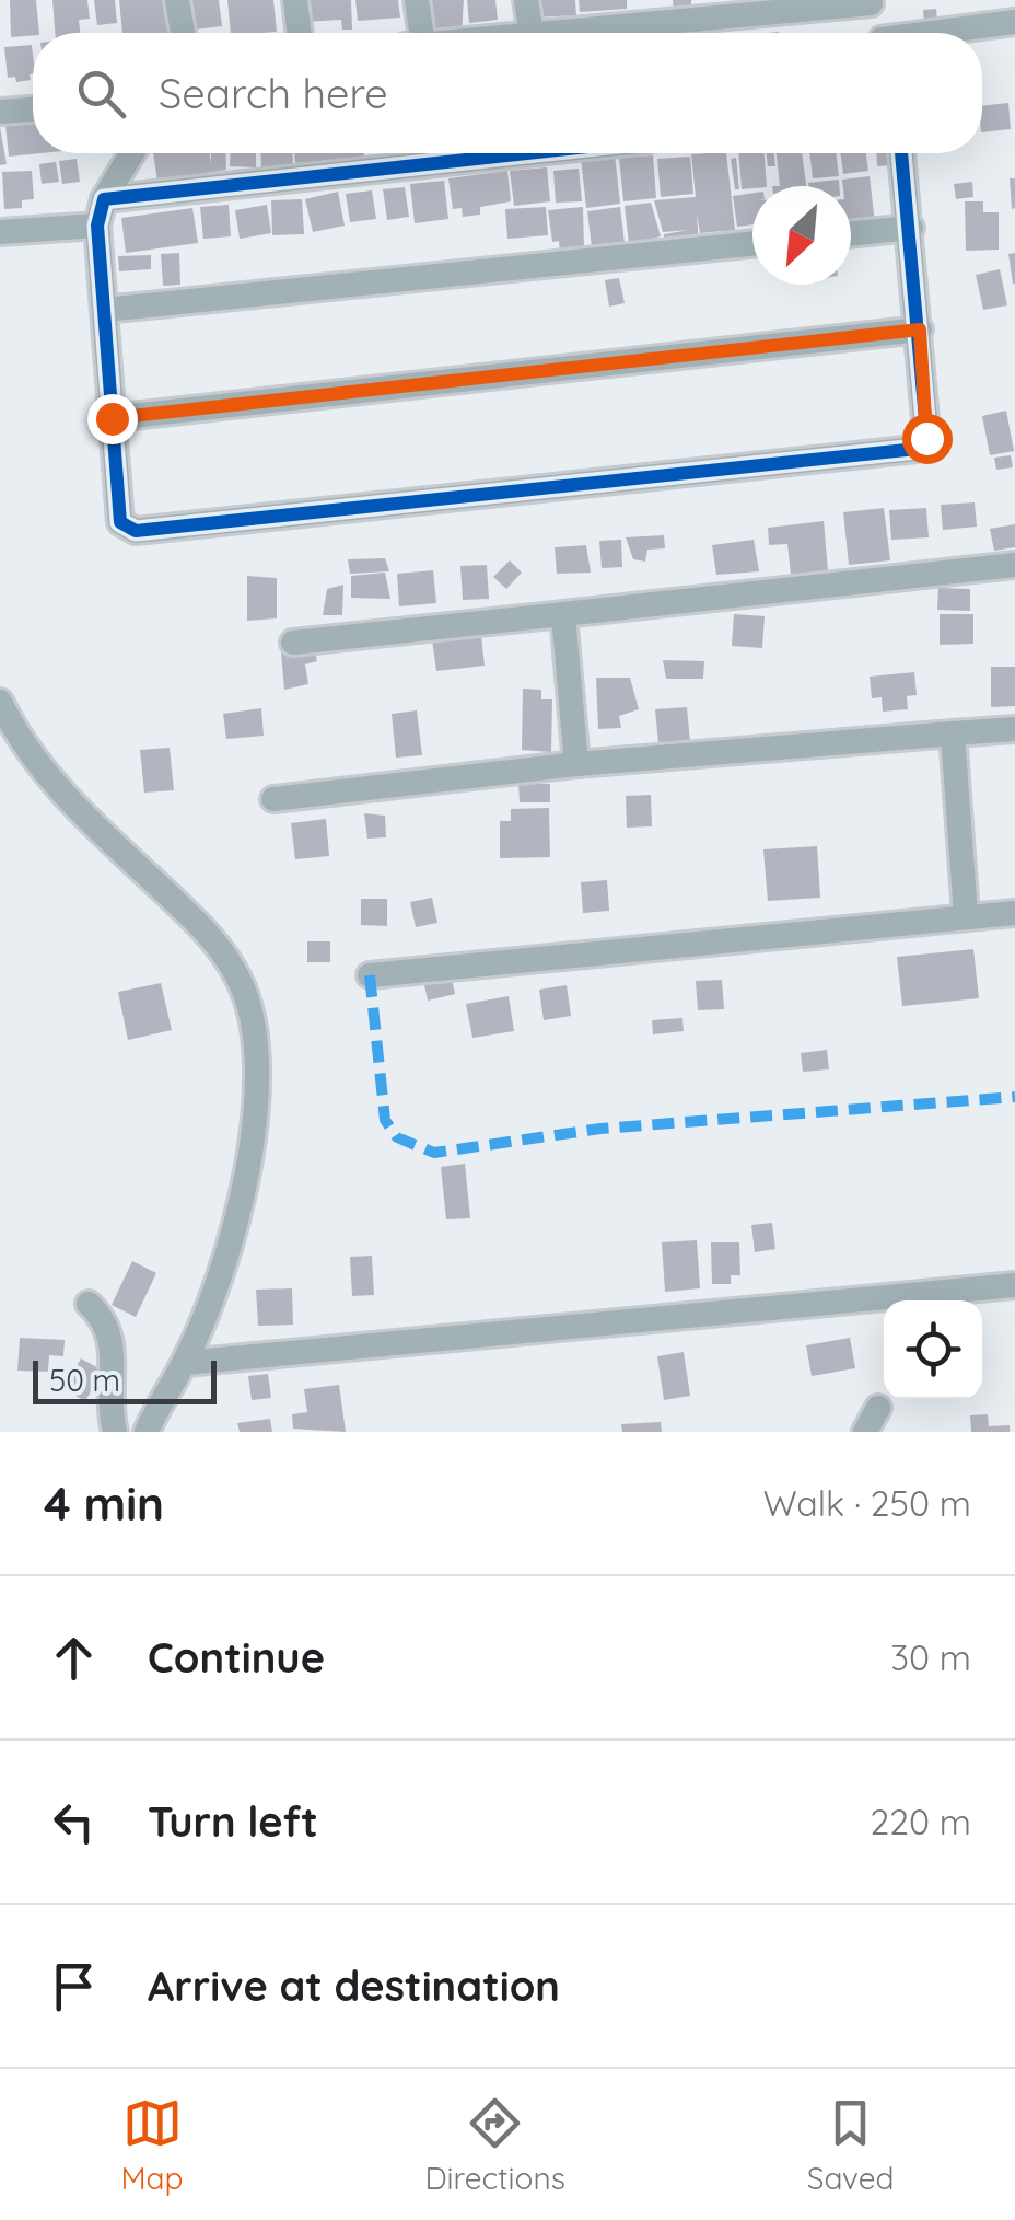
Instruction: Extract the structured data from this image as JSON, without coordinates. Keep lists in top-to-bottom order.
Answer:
{
  "scale_bar": "50 m",
  "north": "bottom left",
  "page": {
    "search": "Search here",
    "scale": "50 m",
    "heading": ["4 min", "Walk · 250 m"],
    "list": [
      ["Continue", "30 m"],
      ["Turn left", "220 m"],
      "Arrive at destination"
    ],
    "nav": ["Map", "Directions", "Saved"]
  }
}
